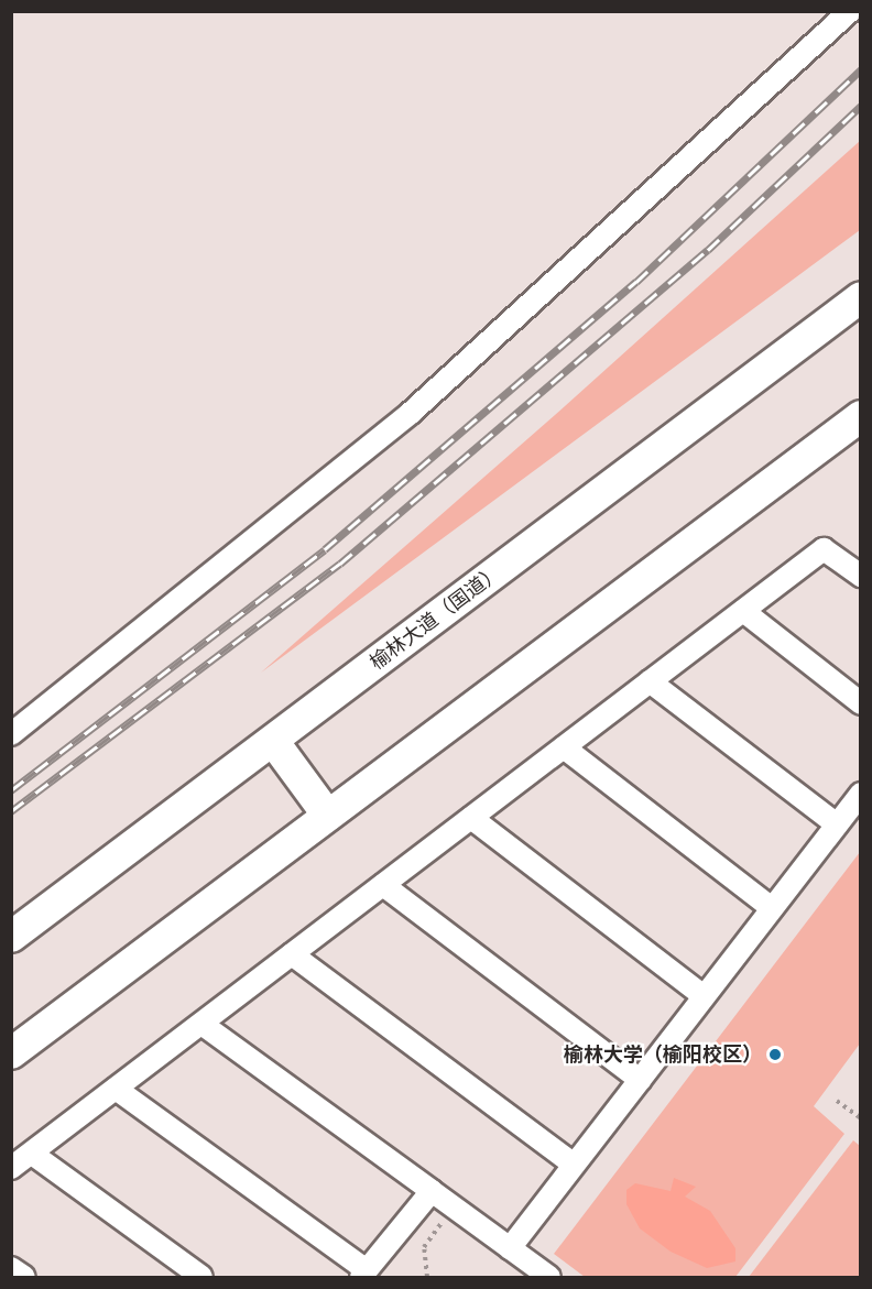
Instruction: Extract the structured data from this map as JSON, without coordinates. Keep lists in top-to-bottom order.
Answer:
{
  "streets": {
    "highway": ["榆林大道（国道）"]
  },
  "places": ["榆林大学（榆阳校区）"]
}
